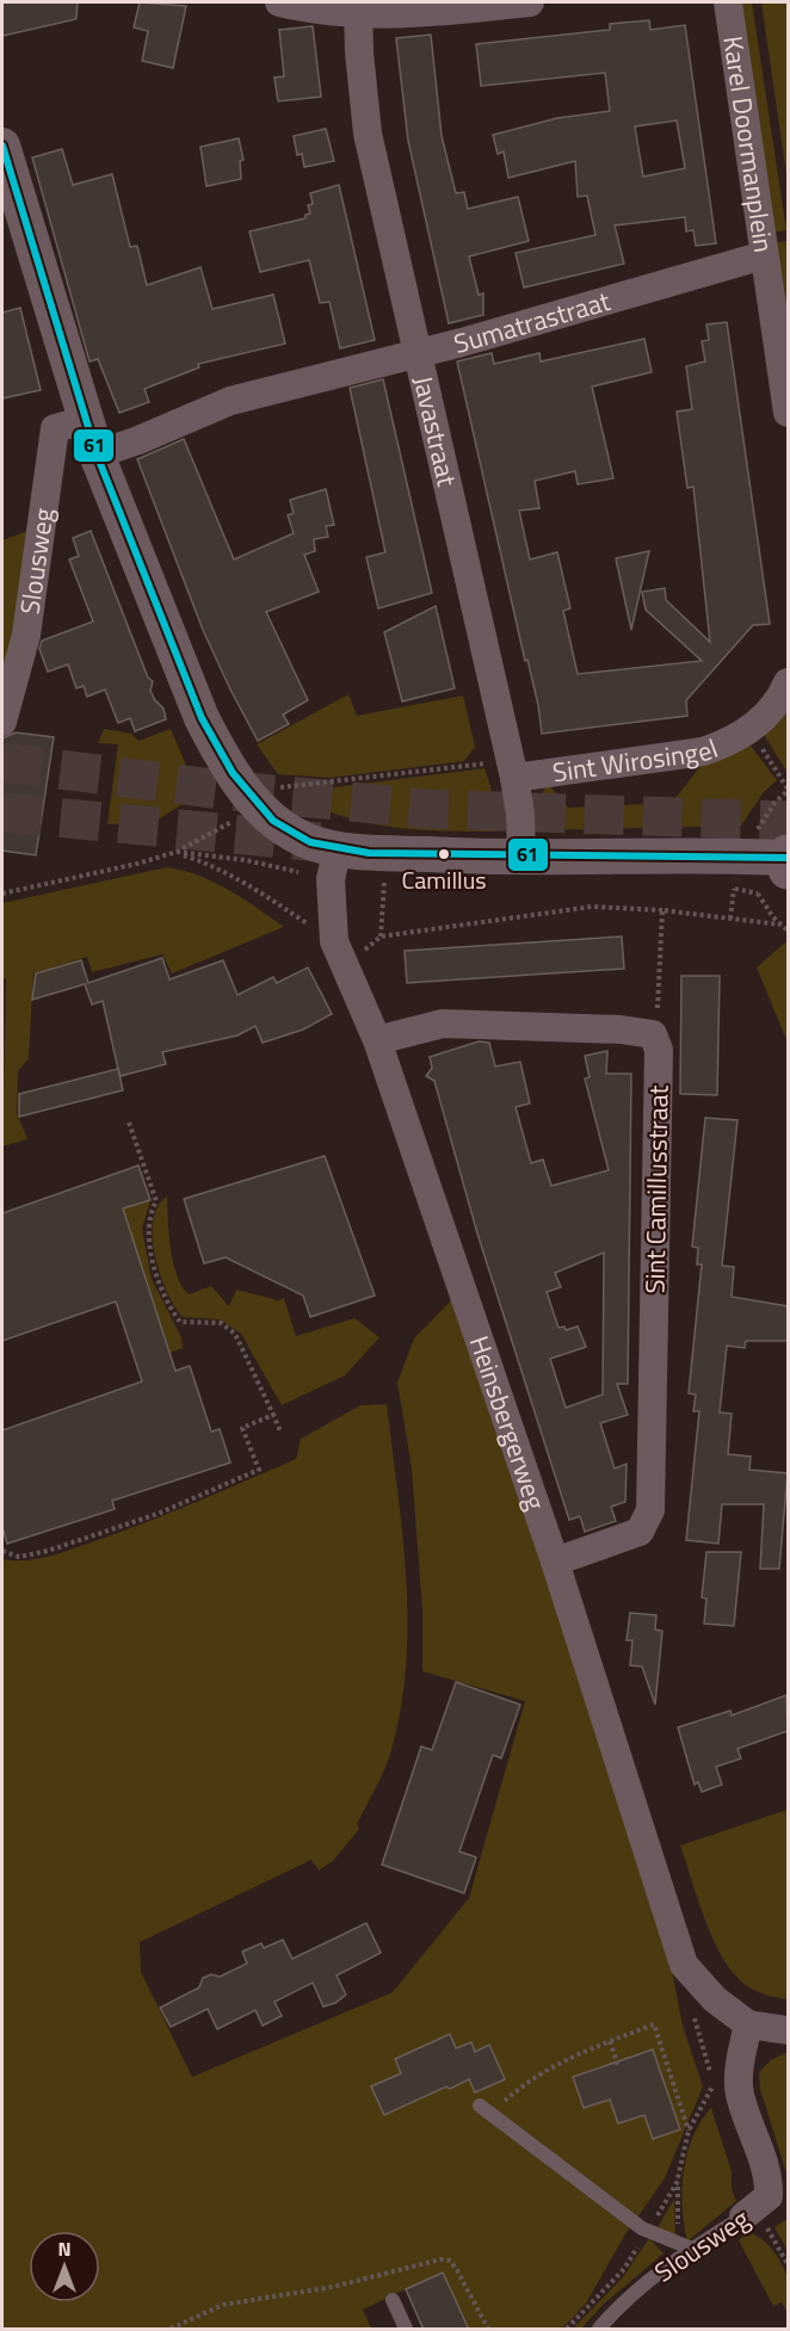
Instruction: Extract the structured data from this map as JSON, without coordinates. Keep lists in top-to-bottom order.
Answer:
{
  "streets": {
    "street": [
      "Karel Doormanplein",
      "Sumatrastraat",
      "Javastraat",
      "Slousweg",
      "Sint Wirosingel",
      "Sint Camillusstraat",
      "Heinsbergerweg"
    ]
  },
  "crossings": [
    ["Karel Doormanplein", "Sumatrastraat"],
    ["Sumatrastraat", "Javastraat"],
    ["Javastraat", "Sint Wirosingel"],
    ["Slousweg", "Heinsbergerweg"],
    ["Sint Camillusstraat", "Heinsbergerweg"]
  ],
  "places": ["Camillus"],
  "lines": ["transit line 61"],
  "north": "top"
}
